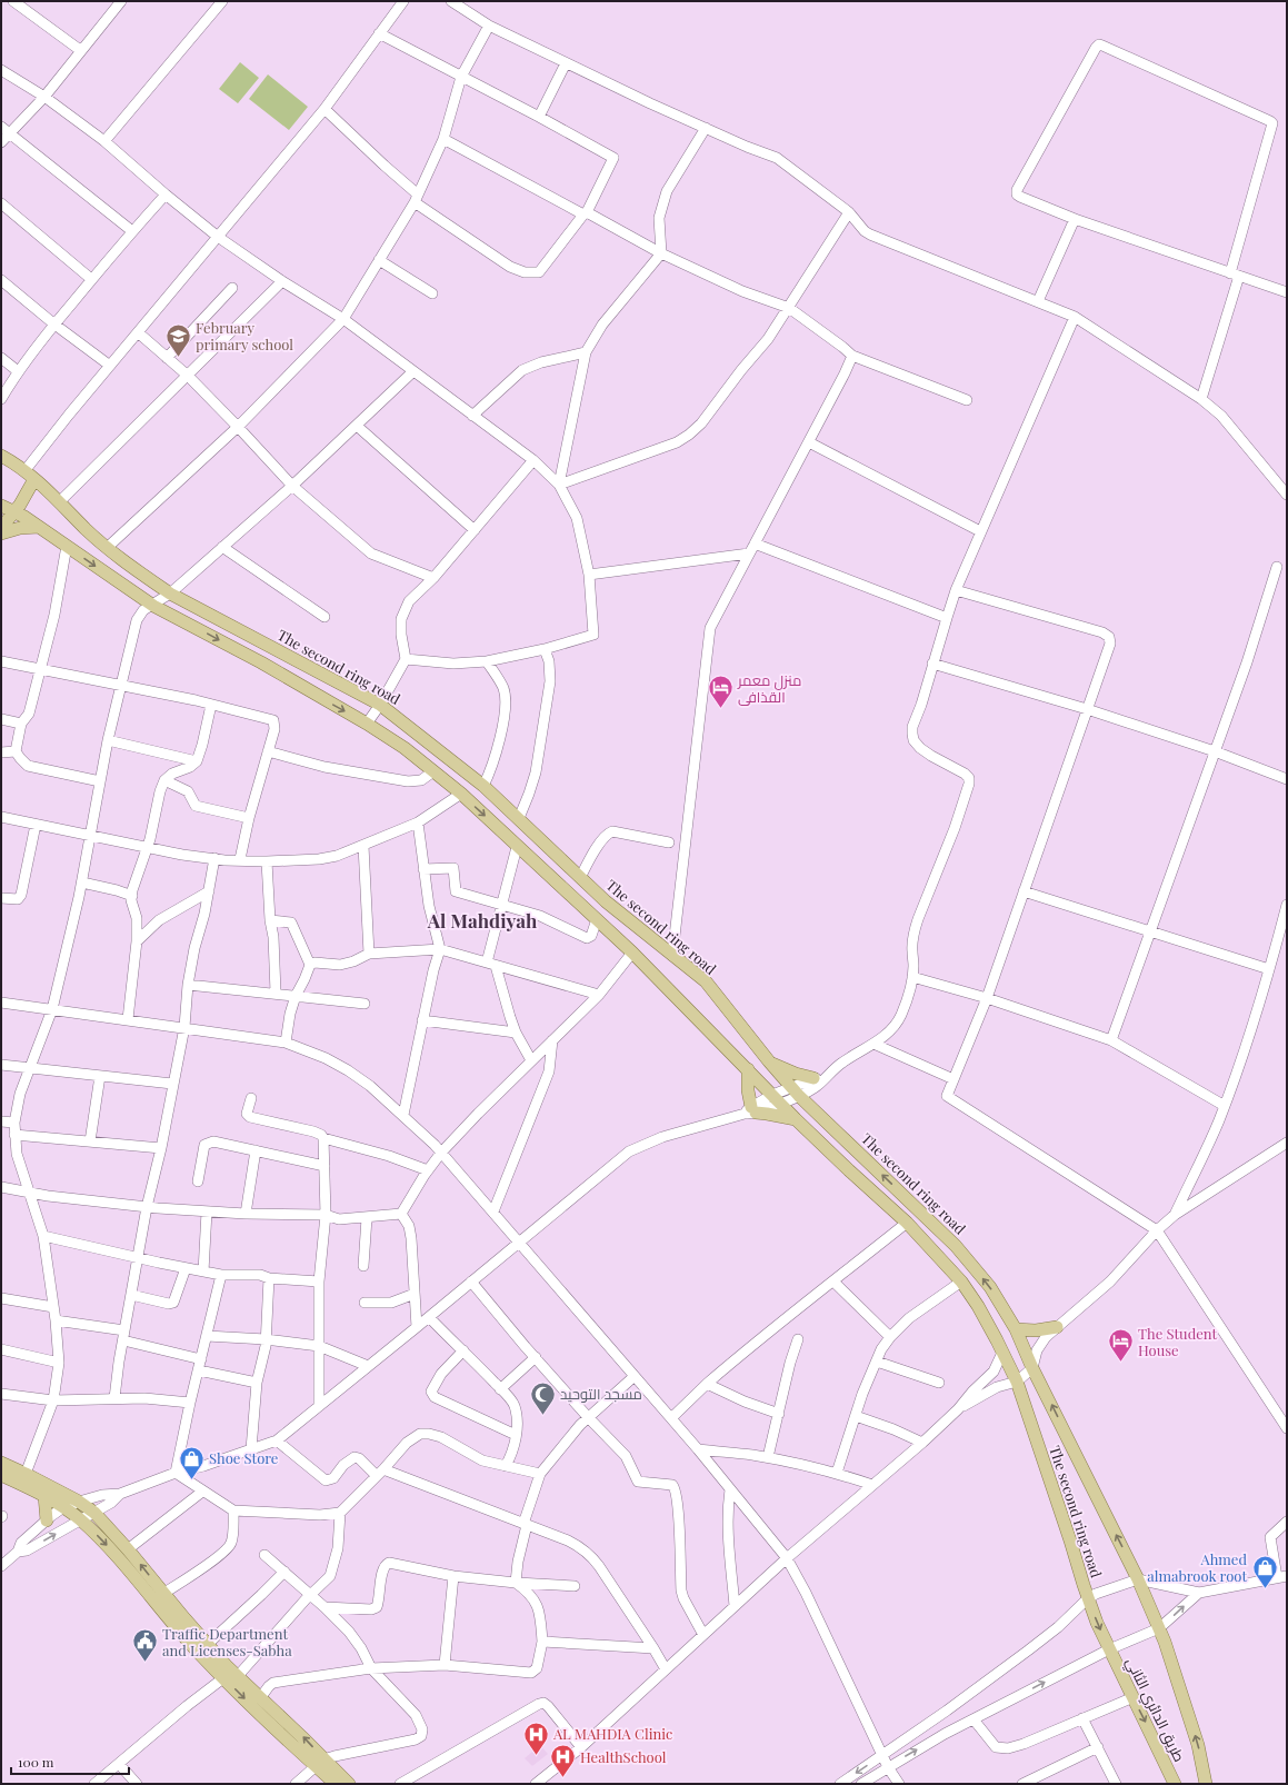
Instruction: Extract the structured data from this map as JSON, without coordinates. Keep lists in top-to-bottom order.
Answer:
{
  "streets": {
    "main road": ["The second ring road", "طريق الدائري الثاني"]
  },
  "crossings": [
    ["The second ring road", "طريق الدائري الثاني"]
  ],
  "districts": ["Al Mahdiyah"],
  "places": {
    "school or university": ["February primary school"],
    "hotel": ["منزل معمر القذافى", "The Student House"],
    "mosque": ["مسجد التوحيد"],
    "shop": ["Shoe Store", "Ahmed almabrook root"],
    "public building": ["Traffic Department and Licenses-Sabha"],
    "hospital": ["AL MAHDIA Clinic", "HealthSchool"]
  },
  "scale_bar": "100 m"
}
